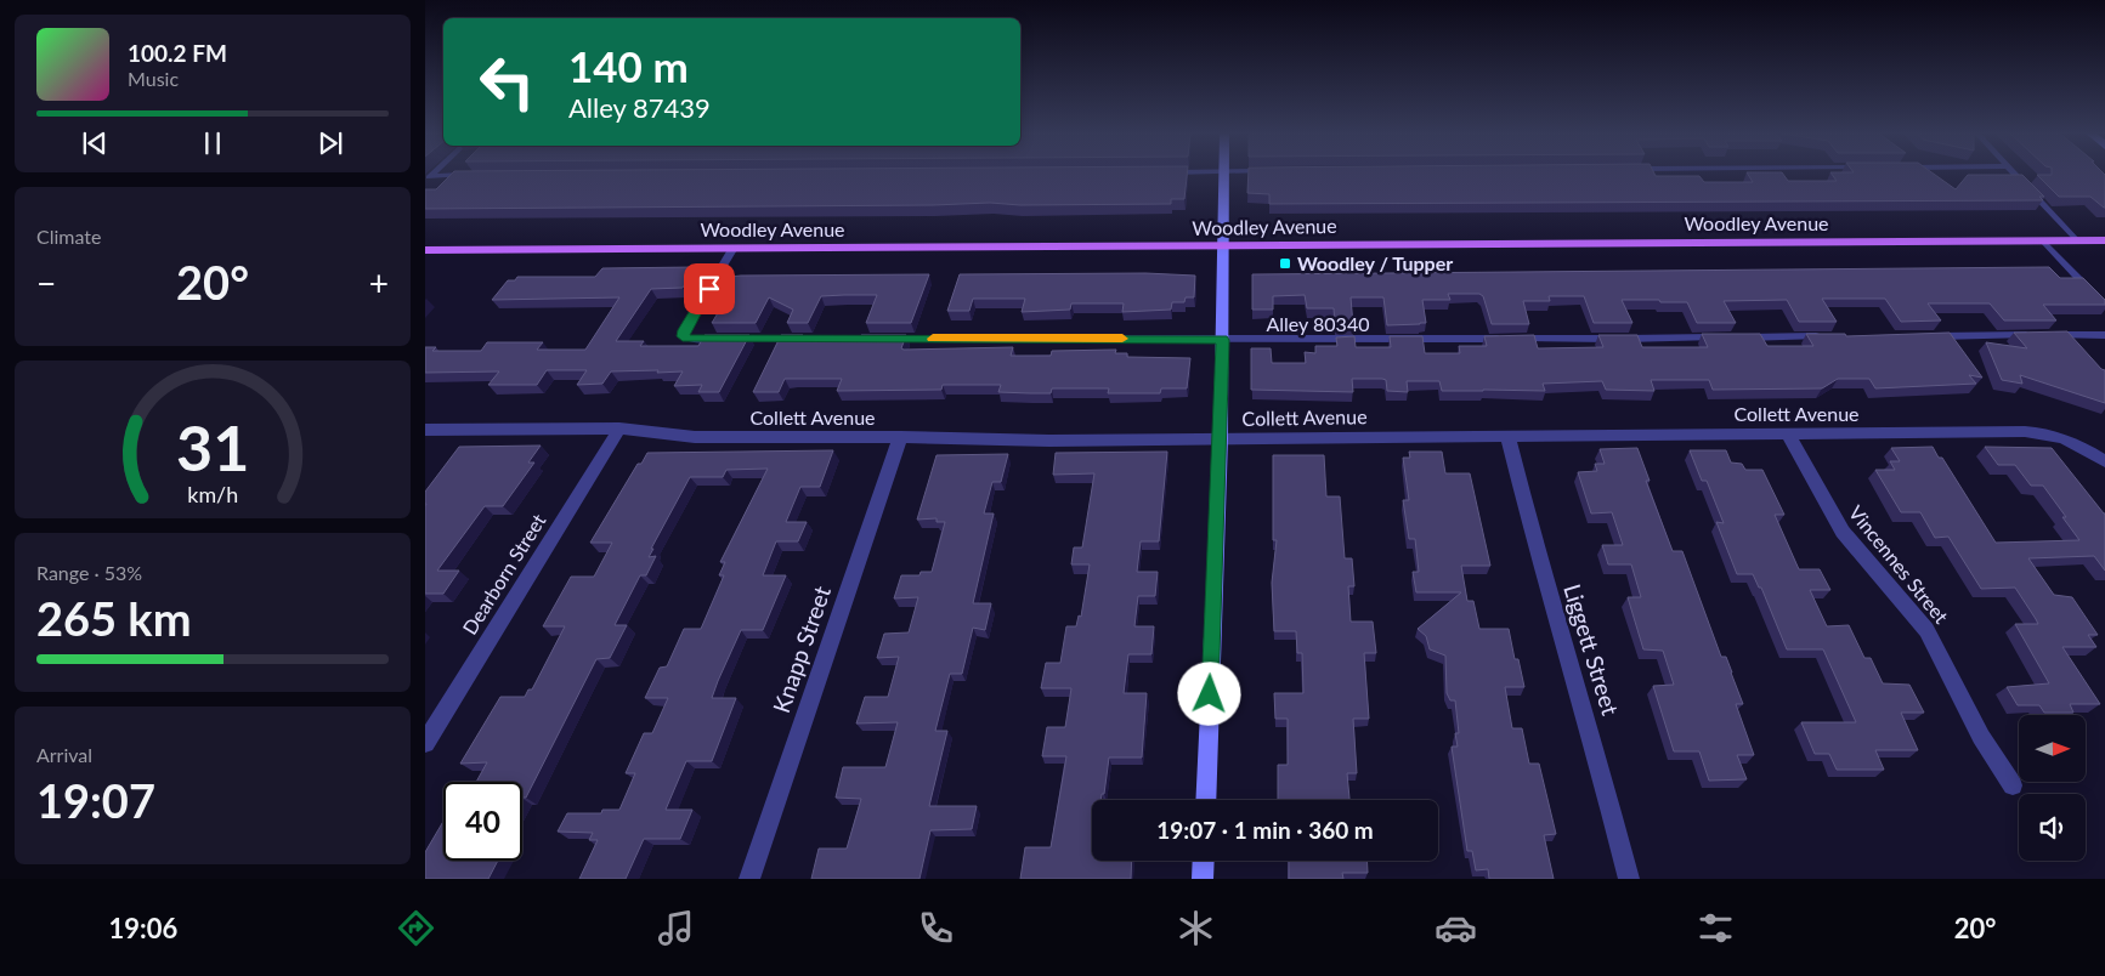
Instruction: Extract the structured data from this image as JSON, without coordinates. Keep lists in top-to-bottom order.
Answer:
{
  "streets": {
    "main road": ["Woodley Avenue"],
    "street": [
      "Collett Avenue",
      "Vincennes Street",
      "Dearborn Street",
      "Knapp Street",
      "Liggett Street"
    ],
    "lane": ["Alley 80340"]
  },
  "crossings": [
    ["Woodley Avenue", "Alley 80340"],
    ["Collett Avenue", "Vincennes Street"],
    ["Collett Avenue", "Dearborn Street"],
    ["Collett Avenue", "Knapp Street"],
    ["Collett Avenue", "Liggett Street"]
  ],
  "places": {
    "transit": ["Woodley / Tupper"]
  },
  "north": "right",
  "page": {
    "turn": ["140 m", "Alley 87439"],
    "song": ["100.2 FM", "Music"],
    "tile": [
      "Climate",
      ["Range · 53%", "265 km"],
      ["Arrival", "19:07"]
    ],
    "heat": ["−", "20°", "+"],
    "limit": "40",
    "trip": "19:07 · 1 min · 360 m",
    "tabs": ["19:06", "20°"],
    "gauge": ["31", "km/h"]
  }
}
